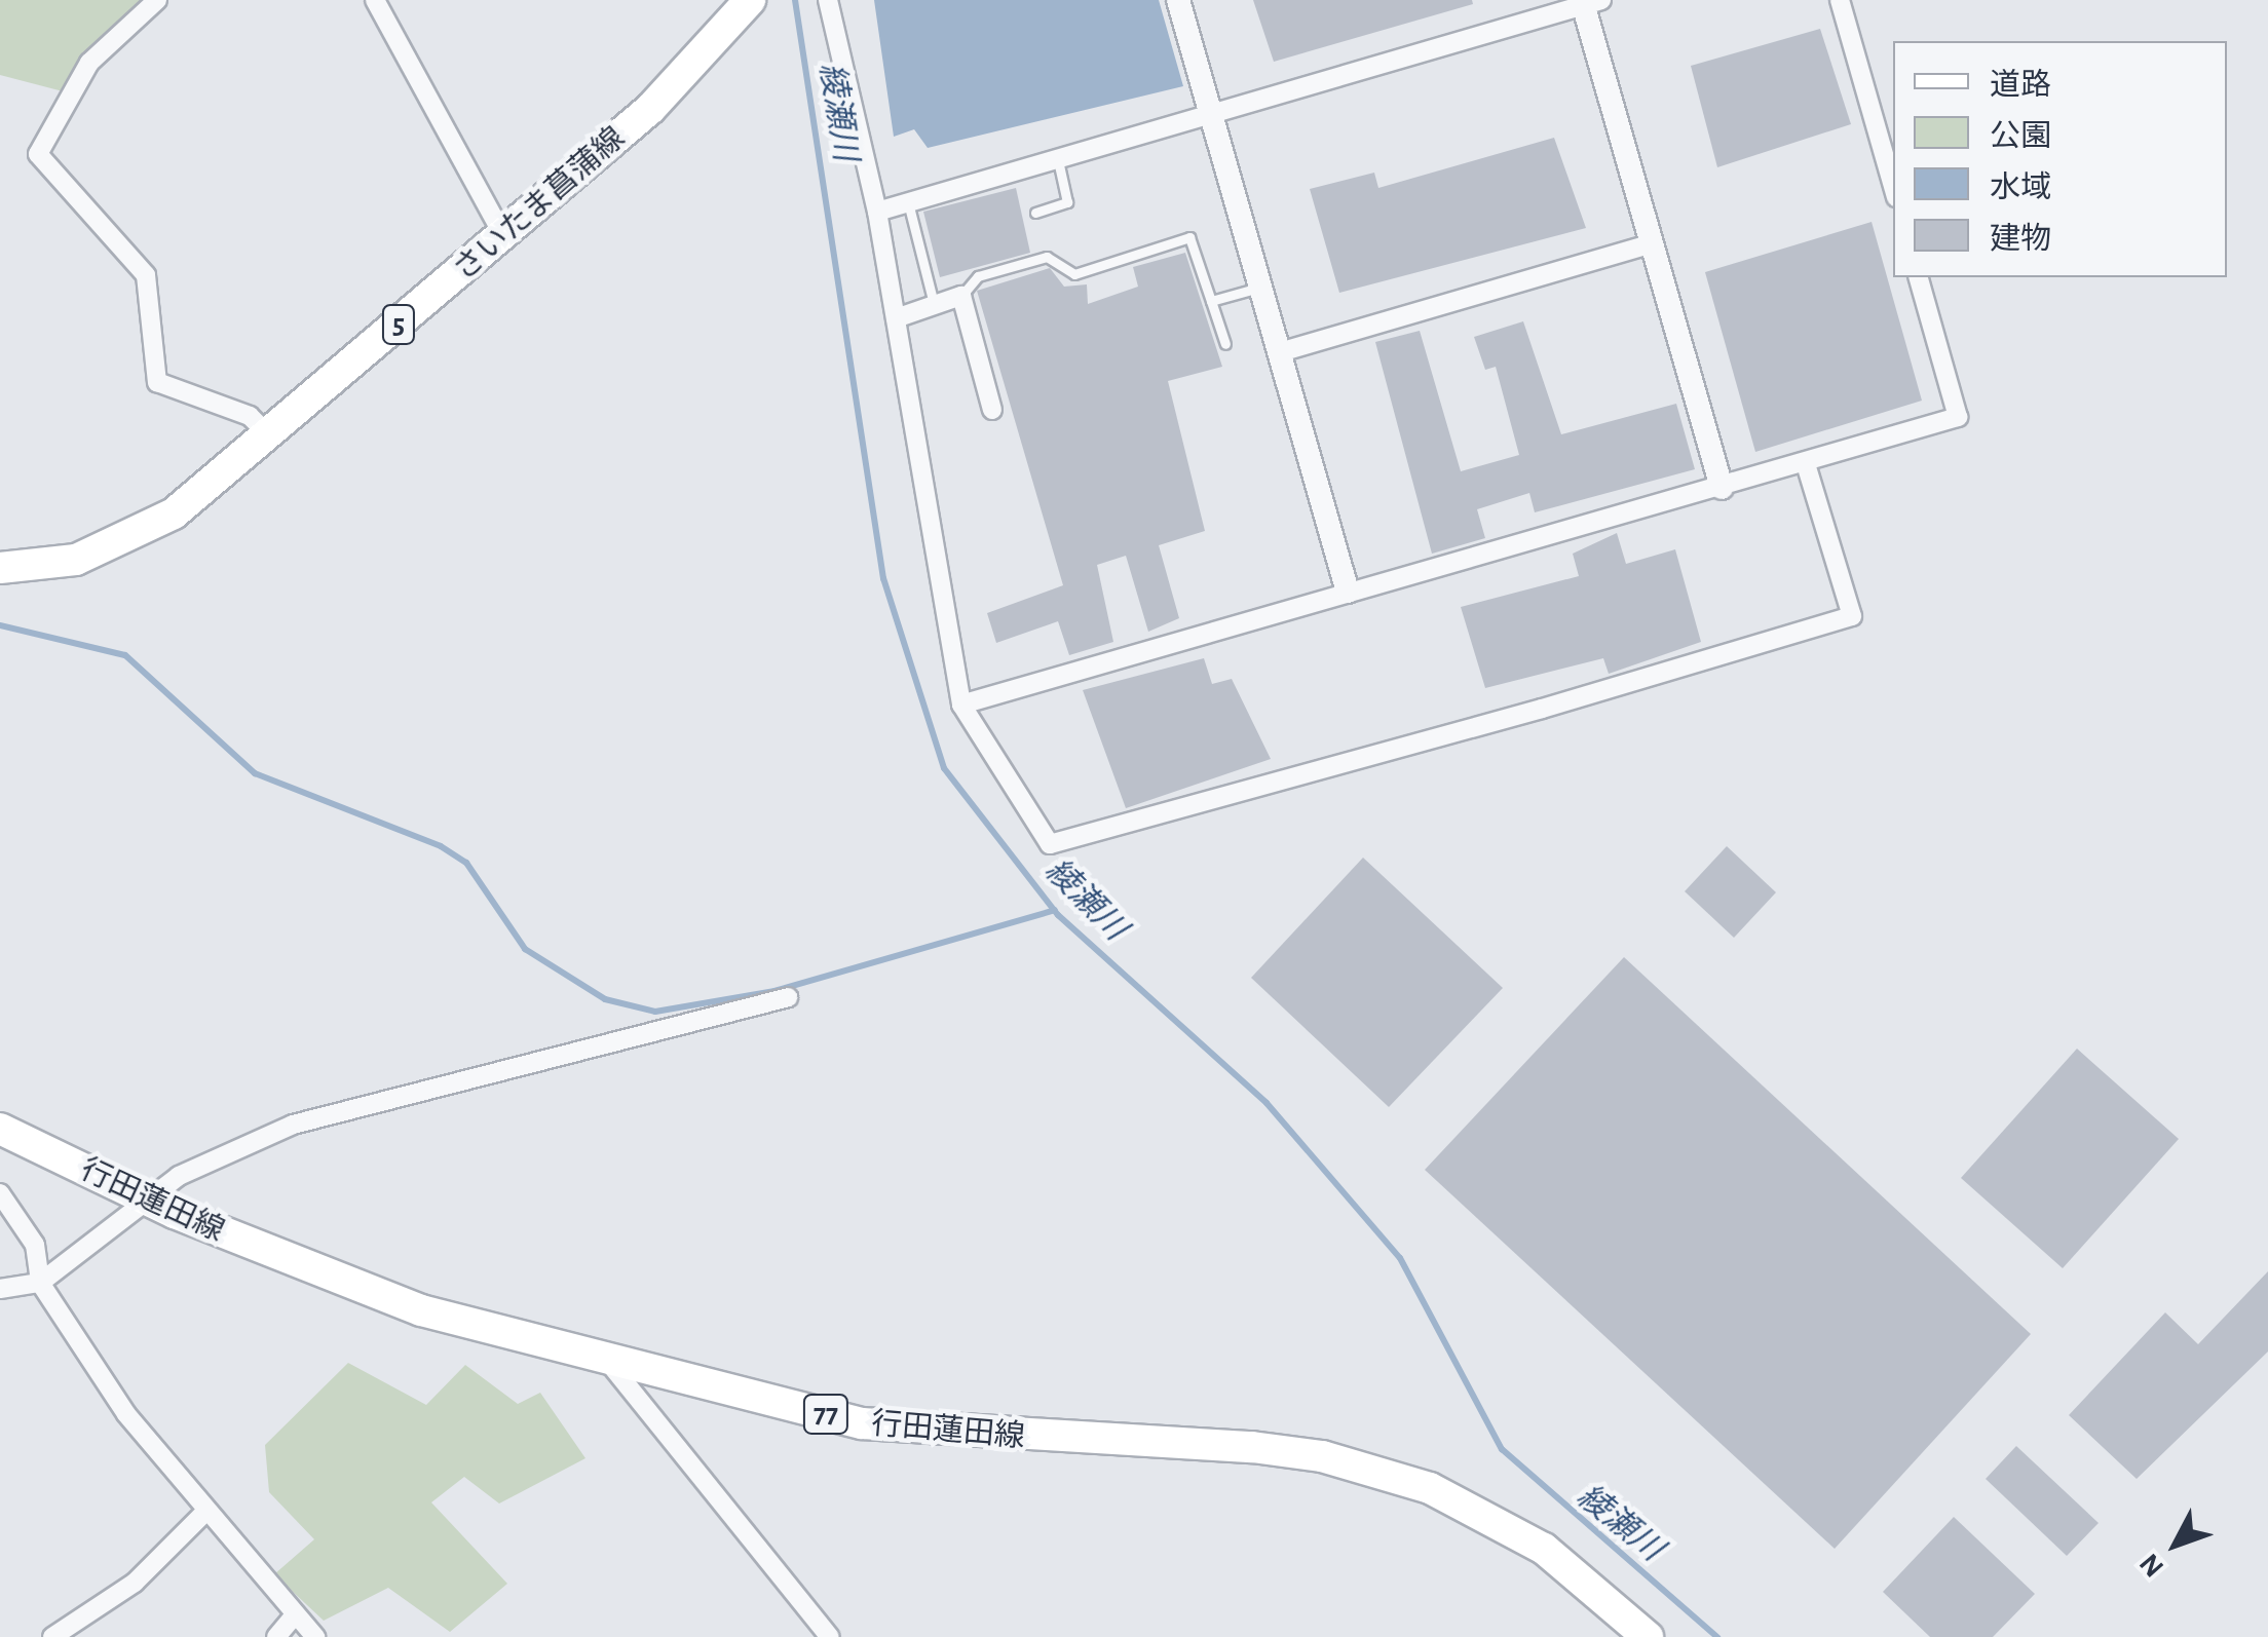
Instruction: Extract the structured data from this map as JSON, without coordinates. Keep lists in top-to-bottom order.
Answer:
{
  "streets": {
    "main road": [
      "さいたま菖蒲線",
      "5",
      "行田蓮田線",
      "77"
    ]
  },
  "water": ["綾瀬川"],
  "legend": [
    "道路",
    "公園",
    "水域",
    "建物"
  ],
  "north": "bottom left"
}
